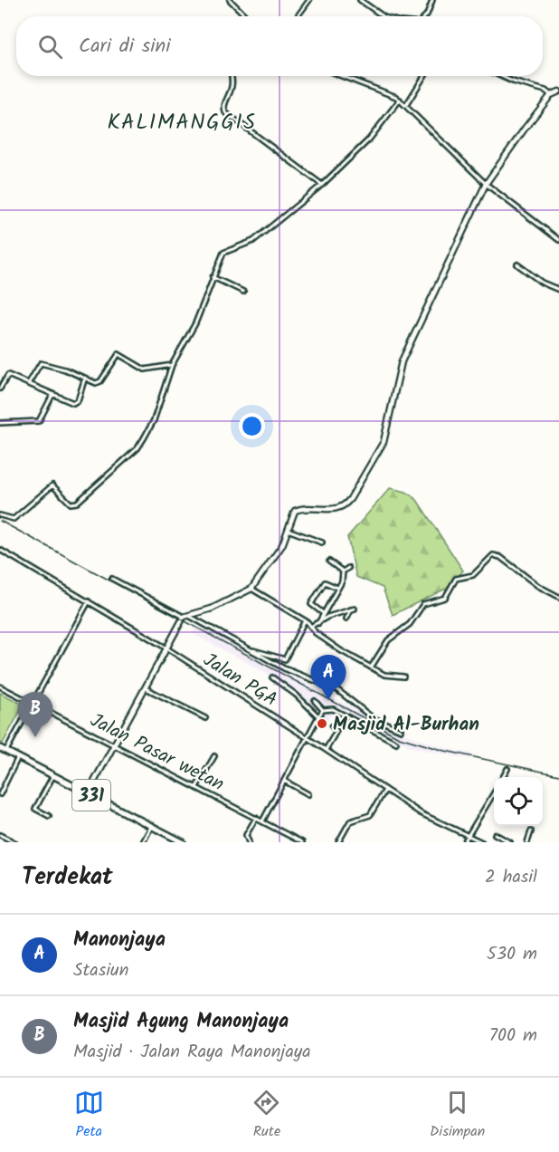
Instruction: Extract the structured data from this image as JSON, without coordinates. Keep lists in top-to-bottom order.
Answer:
{
  "streets": {
    "main road": ["331"],
    "street": ["Jalan PGA", "Jalan Pasar wetan"]
  },
  "districts": ["KALIMANGGIS"],
  "places": ["Masjid Al-Burhan"],
  "page": {
    "search": "Cari di sini",
    "pins": ["A", "B"],
    "heading": ["Terdekat", "2 hasil"],
    "list": [
      {
        "mark": "A",
        "name": "Manonjaya",
        "note": "Stasiun",
        "value": "530 m"
      },
      {
        "mark": "B",
        "name": "Masjid Agung Manonjaya",
        "note": "Masjid · Jalan Raya Manonjaya",
        "value": "700 m"
      }
    ],
    "nav": ["Peta", "Rute", "Disimpan"]
  }
}
